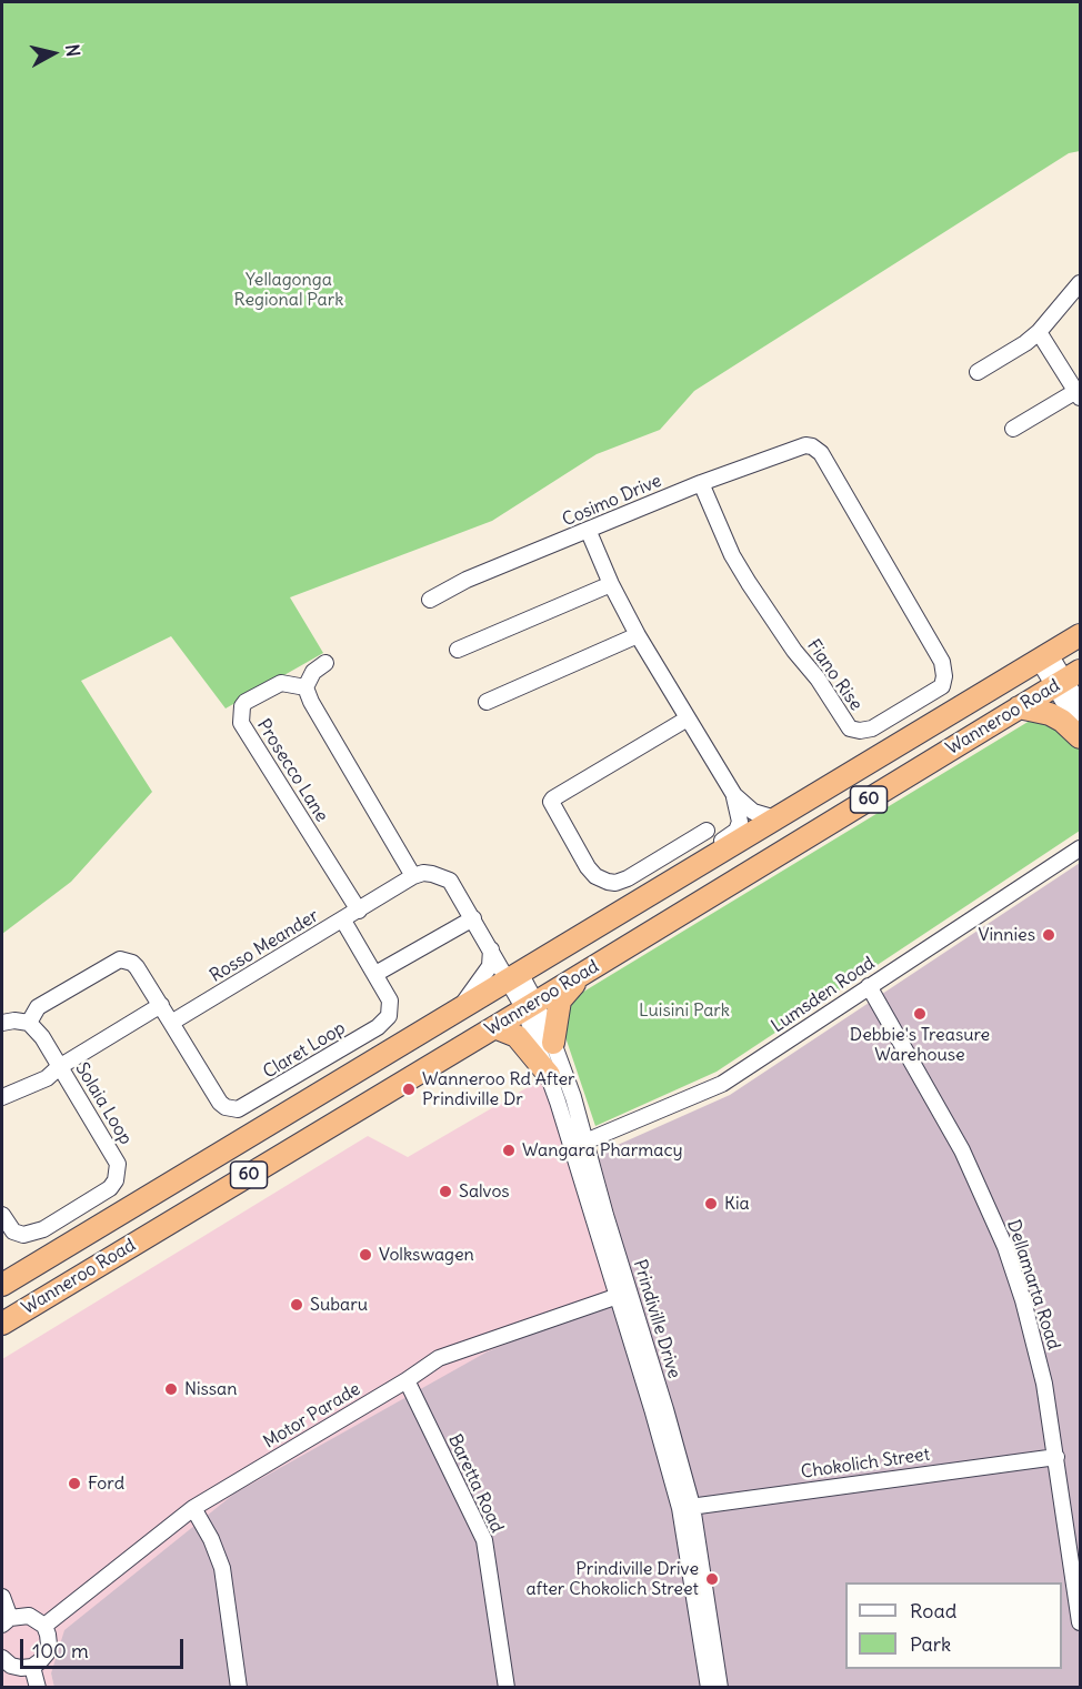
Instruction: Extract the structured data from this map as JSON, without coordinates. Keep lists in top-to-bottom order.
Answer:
{
  "streets": {
    "highway": ["Wanneroo Road", "60"],
    "street": [
      "Cosimo Drive",
      "Fiano Rise",
      "Prosecco Lane",
      "Rosso Meander",
      "Lumsden Road",
      "Claret Loop",
      "Solaia Loop",
      "Dellamarta Road",
      "Prindiville Drive",
      "Motor Parade",
      "Chokolich Street",
      "Baretta Road"
    ]
  },
  "crossings": [
    ["Cosimo Drive", "Fiano Rise"],
    ["Wanneroo Road", "Prindiville Drive"],
    ["Prosecco Lane", "Rosso Meander"],
    ["Rosso Meander", "Claret Loop"],
    ["Lumsden Road", "Dellamarta Road"],
    ["Lumsden Road", "Prindiville Drive"],
    ["Dellamarta Road", "Chokolich Street"],
    ["Prindiville Drive", "Motor Parade"],
    ["Prindiville Drive", "Chokolich Street"],
    ["Motor Parade", "Baretta Road"]
  ],
  "parks": ["Yellagonga Regional Park", "Luisini Park"],
  "places": [
    "Vinnies",
    "Debbie's Treasure Warehouse",
    "Wanneroo Rd After Prindiville Dr",
    "Wangara Pharmacy",
    "Salvos",
    "Kia",
    "Volkswagen",
    "Subaru",
    "Nissan",
    "Ford",
    "Prindiville Drive after Chokolich Street"
  ],
  "legend": ["Road", "Park"],
  "scale_bar": "100 m",
  "north": "right"
}
